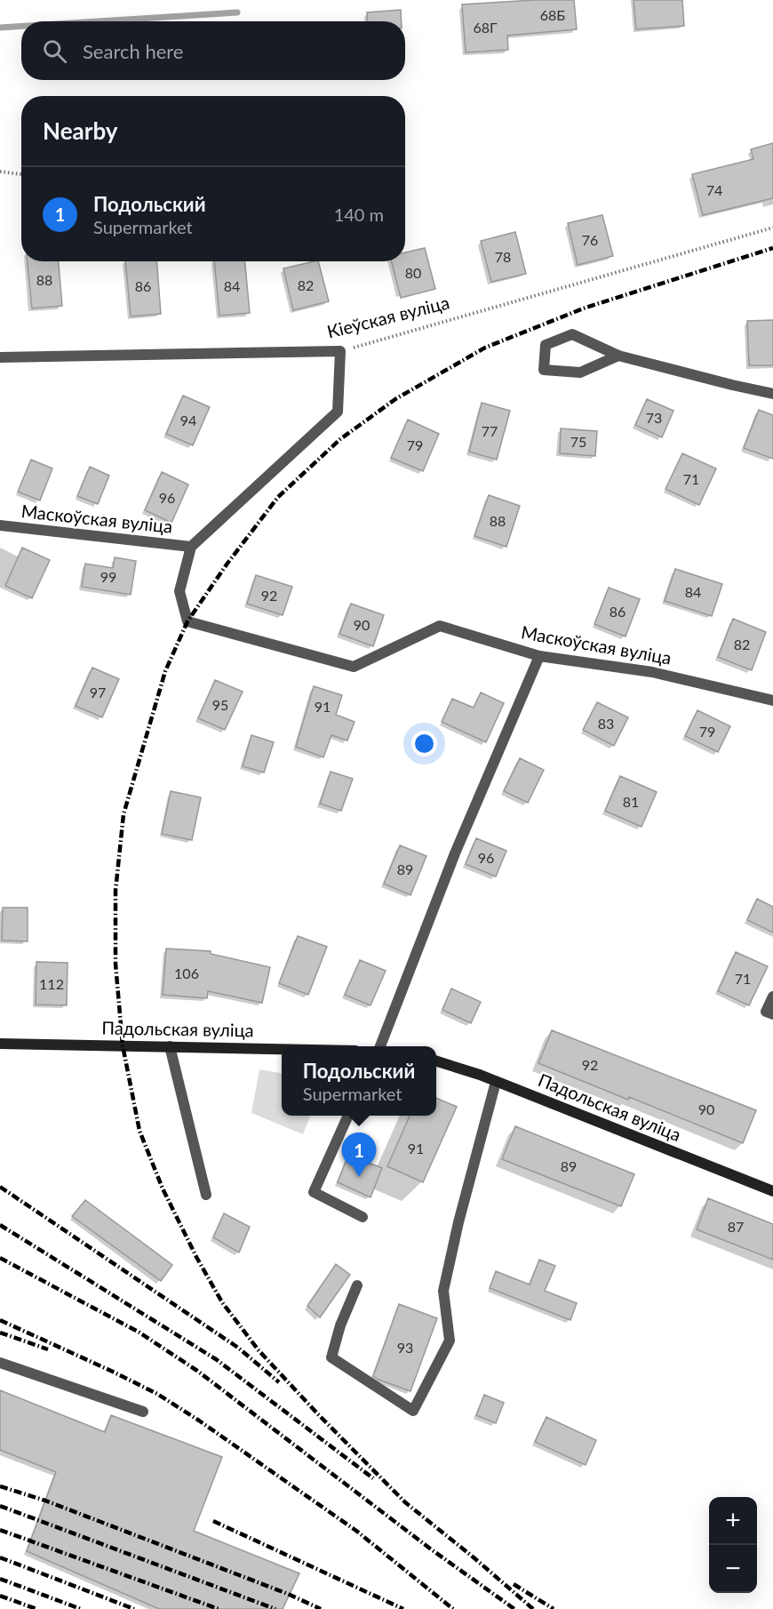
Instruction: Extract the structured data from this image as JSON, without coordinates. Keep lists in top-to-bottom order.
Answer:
{
  "streets": {
    "street": ["Кіеўская вуліца", "Маскоўская вуліца", "Падольская вуліца"]
  },
  "crossings": [
    ["Кіеўская вуліца", "Маскоўская вуліца"]
  ],
  "house_numbers": [
    "68Б",
    "68Г",
    "74",
    "76",
    "78",
    "80",
    "88",
    "82",
    "86",
    "84",
    "73",
    "94",
    "77",
    "75",
    "79",
    "71",
    "96",
    "88",
    "99",
    "84",
    "92",
    "86",
    "90",
    "82",
    "97",
    "95",
    "91",
    "83",
    "79",
    "81",
    "96",
    "89",
    "106",
    "71",
    "112",
    "92",
    "90",
    "91",
    "89",
    "87",
    "93"
  ],
  "page": {
    "search": "Search here",
    "heading": "Nearby",
    "list": [
      {
        "mark": "1",
        "name": "Подольский",
        "note": "Supermarket",
        "value": "140 m"
      }
    ],
    "popup": ["Подольский", "Supermarket"],
    "pins": "1",
    "map_buttons": ["+", "−"]
  }
}
